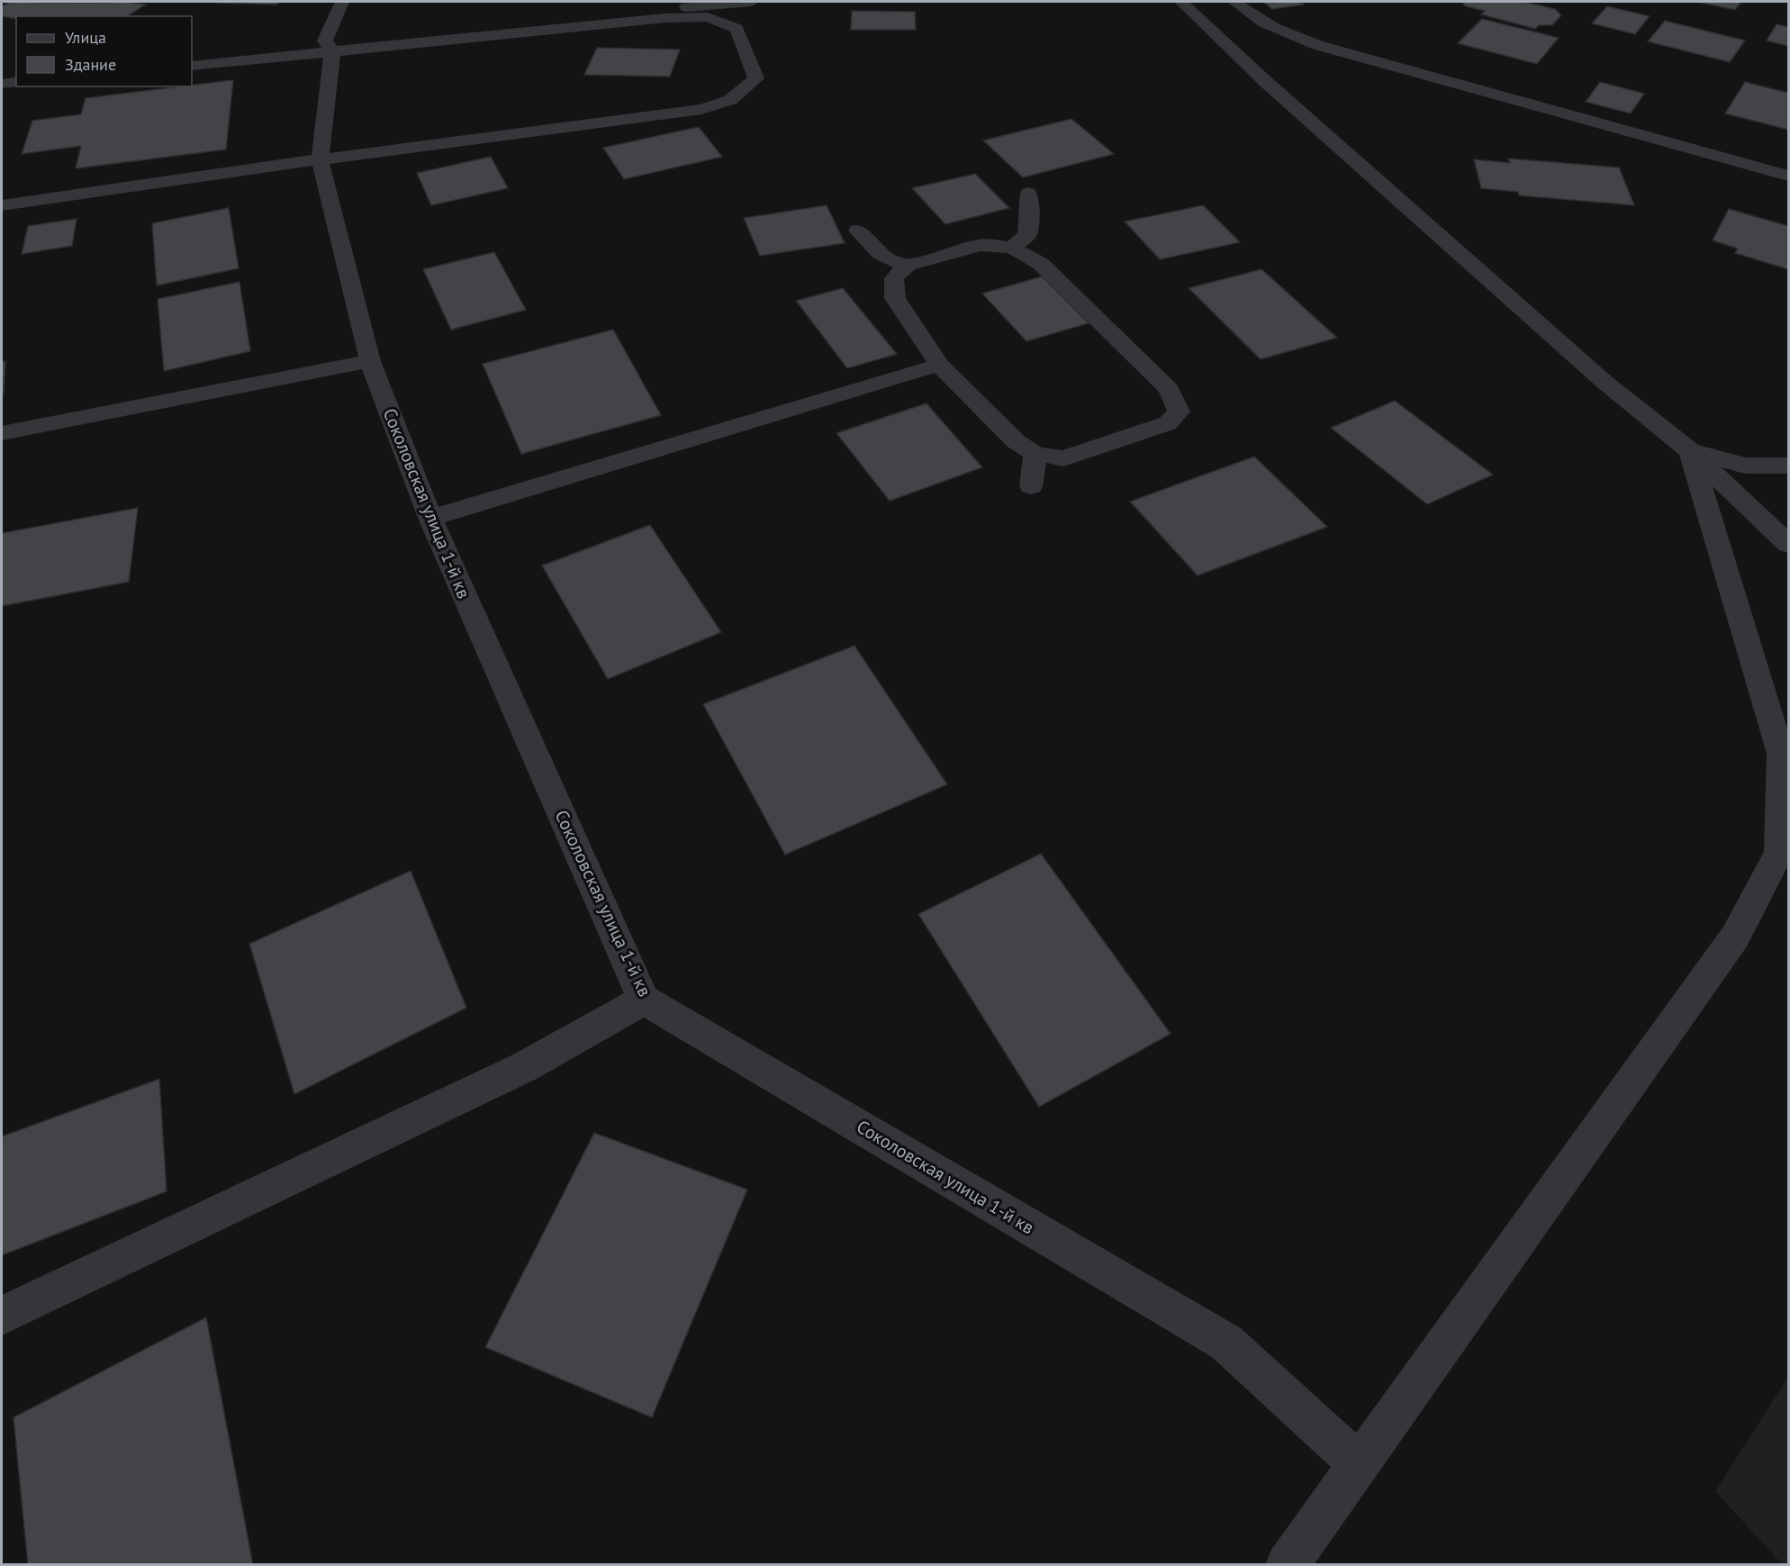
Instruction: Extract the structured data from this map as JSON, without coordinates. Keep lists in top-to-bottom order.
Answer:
{
  "streets": {
    "street": ["Соколовская улица 1-й кв"]
  },
  "legend": ["Улица", "Здание"]
}
